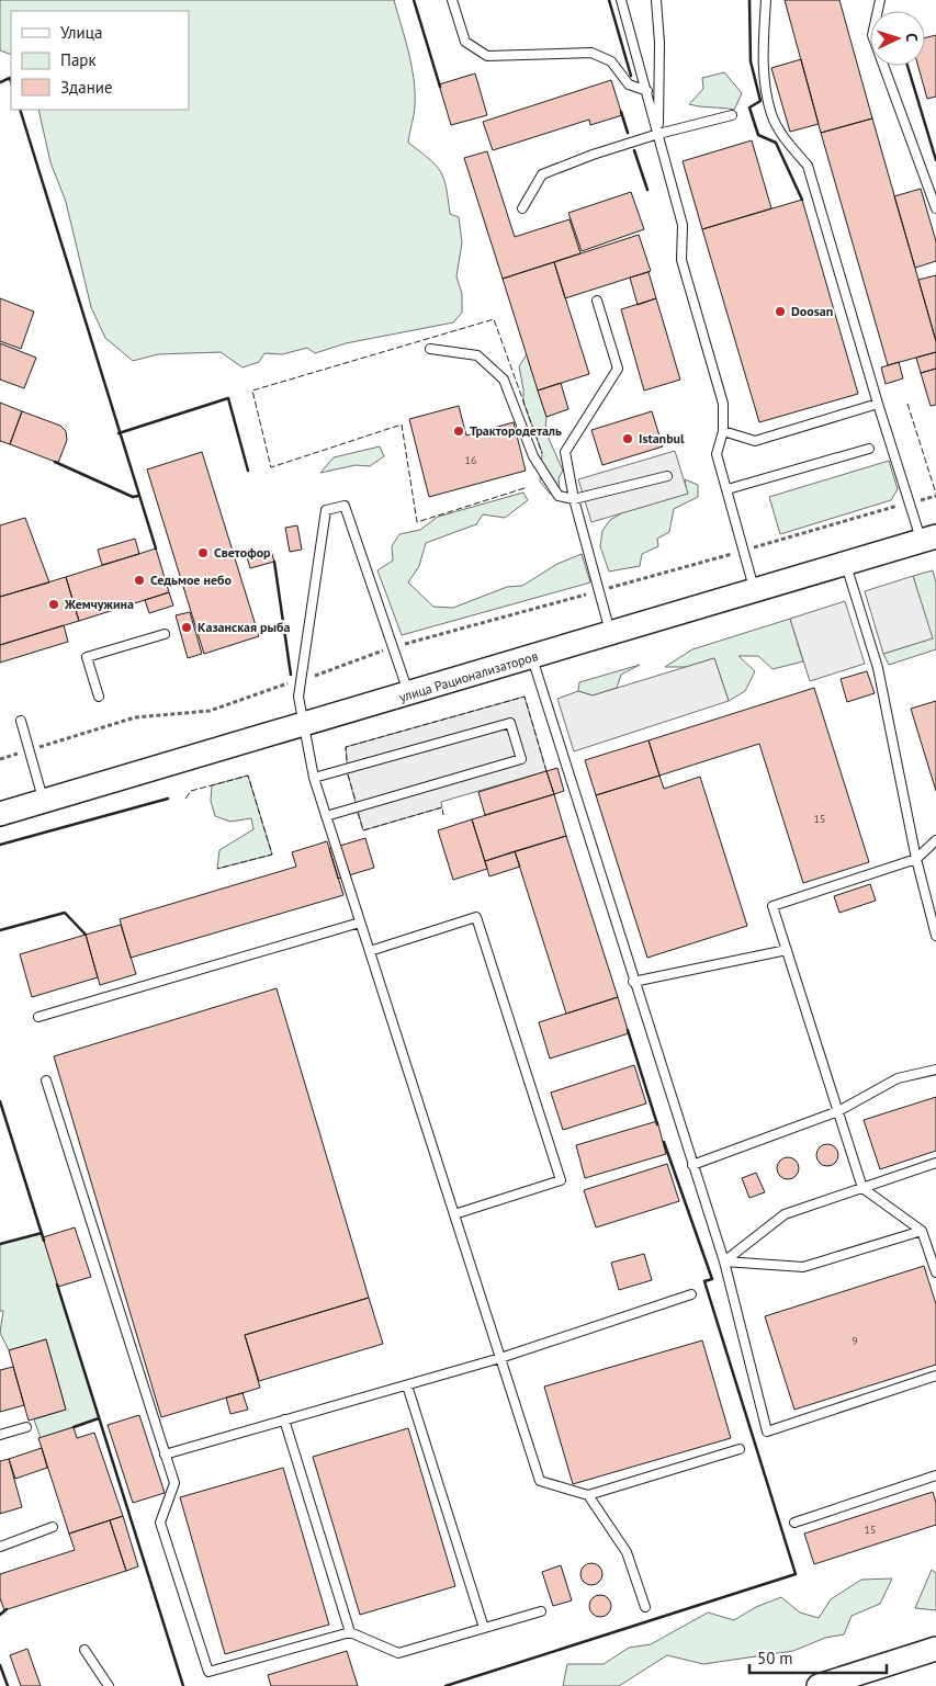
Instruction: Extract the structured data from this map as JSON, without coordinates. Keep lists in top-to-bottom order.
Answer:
{
  "streets": {
    "main road": ["улица Рационализаторов"]
  },
  "places": [
    "Doosan",
    "Трактородеталь",
    "Istanbul",
    "Светофор",
    "Седьмое небо",
    "Жемчужина",
    "Казанская рыба"
  ],
  "house_numbers": [
    "16",
    "15",
    "9",
    "15"
  ],
  "legend": ["Улица", "Парк", "Здание"],
  "scale_bar": "50 m",
  "north": "right"
}
